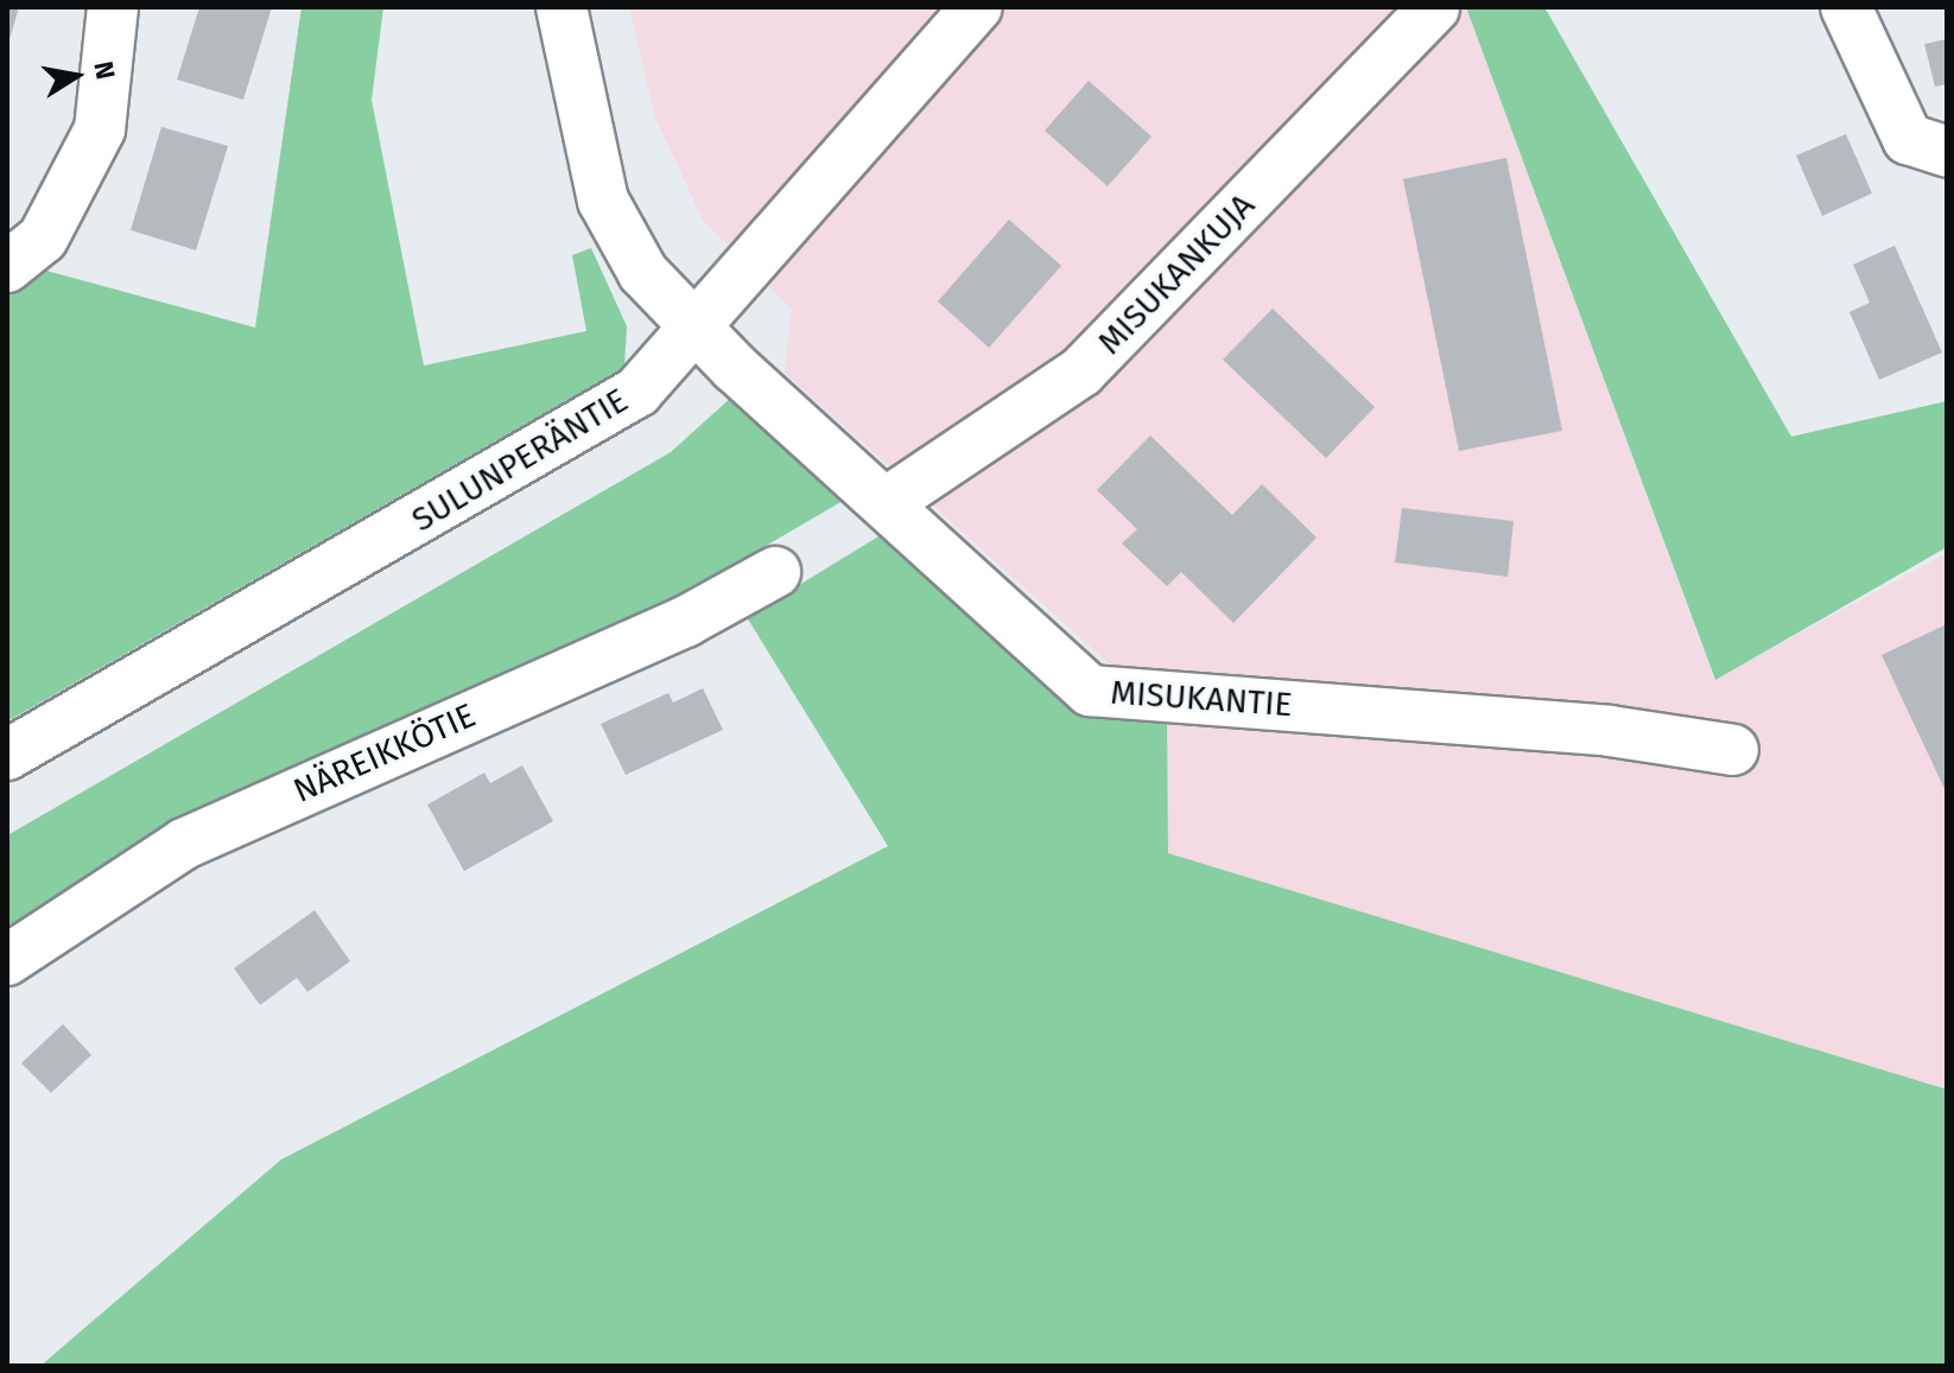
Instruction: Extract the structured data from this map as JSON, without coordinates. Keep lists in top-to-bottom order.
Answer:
{
  "streets": {
    "street": [
      "MISUKANKUJA",
      "SULUNPERÄNTIE",
      "MISUKANTIE",
      "NÄREIKKÖTIE"
    ]
  },
  "crossings": [
    ["MISUKANKUJA", "MISUKANTIE"],
    ["SULUNPERÄNTIE", "MISUKANTIE"]
  ],
  "north": "right"
}
